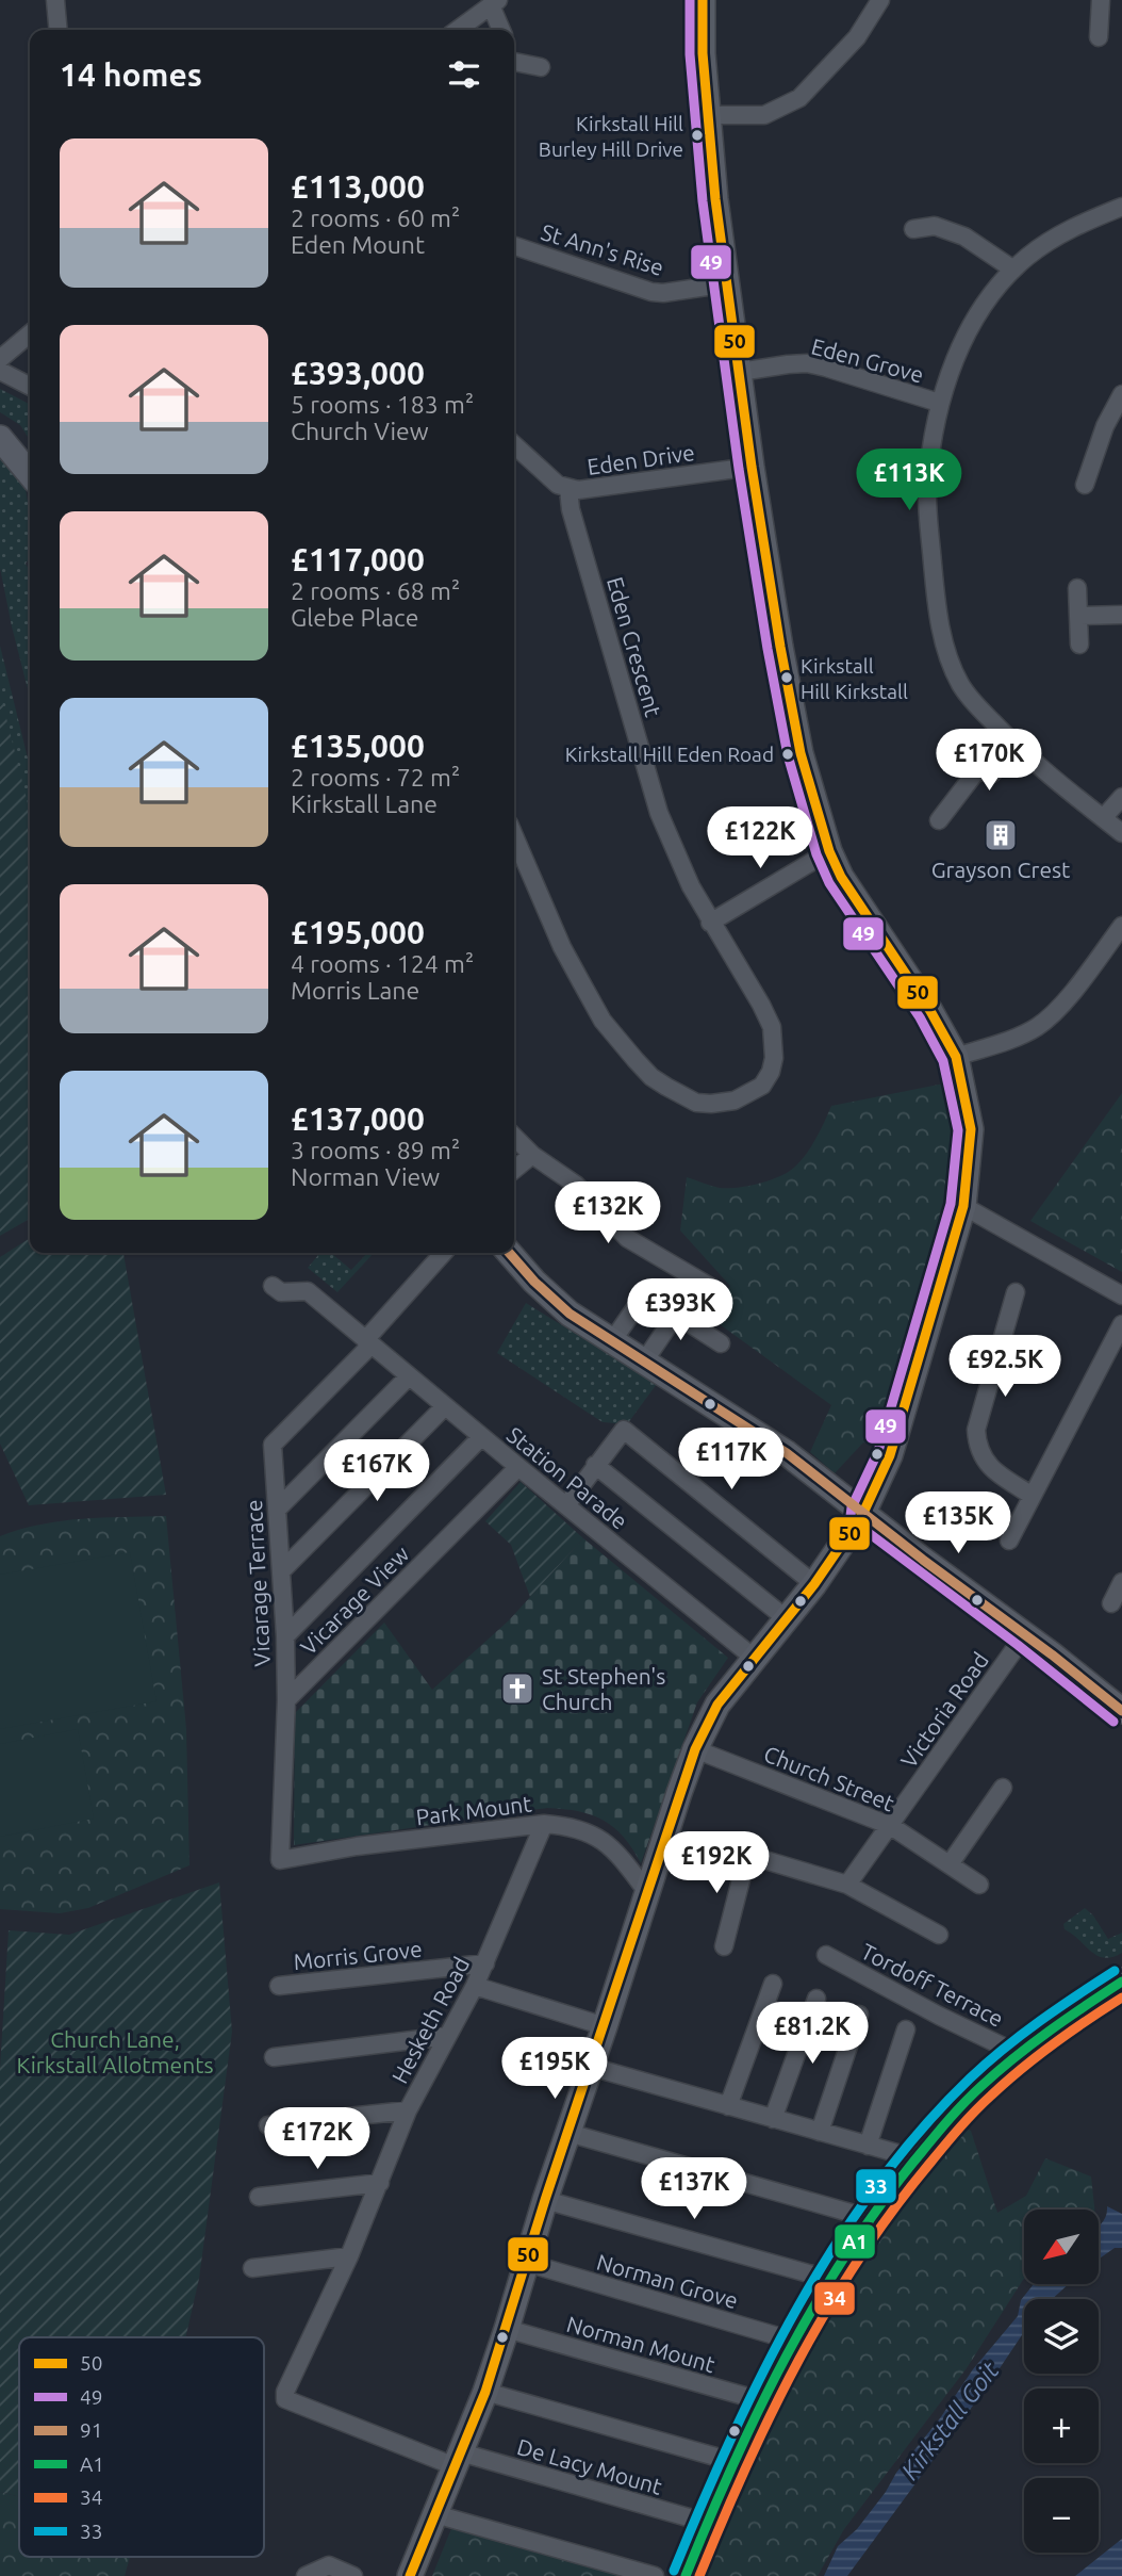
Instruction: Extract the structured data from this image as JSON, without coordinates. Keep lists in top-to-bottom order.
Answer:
{
  "streets": {
    "street": [
      "St Ann's Rise",
      "Eden Grove",
      "Eden Drive",
      "Eden Crescent",
      "Station Parade",
      "Vicarage Terrace",
      "Vicarage View",
      "Victoria Road",
      "Church Street",
      "Park Mount",
      "Morris Grove",
      "Tordoff Terrace",
      "Hesketh Road",
      "Norman Grove",
      "Norman Mount",
      "De Lacy Mount"
    ]
  },
  "crossings": [
    ["Eden Drive", "Eden Crescent"],
    ["Station Parade", "Vicarage Terrace"],
    ["Station Parade", "Vicarage View"],
    ["Vicarage Terrace", "Vicarage View"],
    ["Vicarage Terrace", "Park Mount"],
    ["Victoria Road", "Church Street"],
    ["Park Mount", "Hesketh Road"],
    ["Morris Grove", "Hesketh Road"],
    ["Hesketh Road", "De Lacy Mount"]
  ],
  "water": ["Kirkstall Goit"],
  "parks": ["Church Lane, Kirkstall Allotments"],
  "places": {
    "other": ["Kirkstall Hill Burley Hill Drive", "Kirkstall Hill Kirkstall", "Kirkstall Hill Eden Road"],
    "building": ["Grayson Crest"],
    "church": ["St Stephen's Church"]
  },
  "lines": [
    "transit line 50",
    "transit line 49",
    "transit line 91",
    "transit line 33",
    "transit line A1",
    "transit line 34"
  ],
  "legend": [
    "50",
    "49",
    "91",
    "A1",
    "34",
    "33"
  ],
  "north": "bottom left",
  "page": {
    "heading": "14 homes",
    "list": [
      {
        "name": "£113,000",
        "note": "2 rooms · 60 m² · Eden Mount"
      },
      {
        "name": "£393,000",
        "note": "5 rooms · 183 m² · Church View"
      },
      {
        "name": "£117,000",
        "note": "2 rooms · 68 m² · Glebe Place"
      },
      {
        "name": "£135,000",
        "note": "2 rooms · 72 m² · Kirkstall Lane"
      },
      {
        "name": "£195,000",
        "note": "4 rooms · 124 m² · Morris Lane"
      },
      {
        "name": "£137,000",
        "note": "3 rooms · 89 m² · Norman View"
      }
    ],
    "price": [
      "£113K",
      "£170K",
      "£122K",
      "£132K",
      "£393K",
      "£92.5K",
      "£117K",
      "£167K",
      "£135K",
      "£192K",
      "£81.2K",
      "£195K",
      "£172K",
      "£137K"
    ],
    "map_buttons": ["+", "−"]
  }
}
